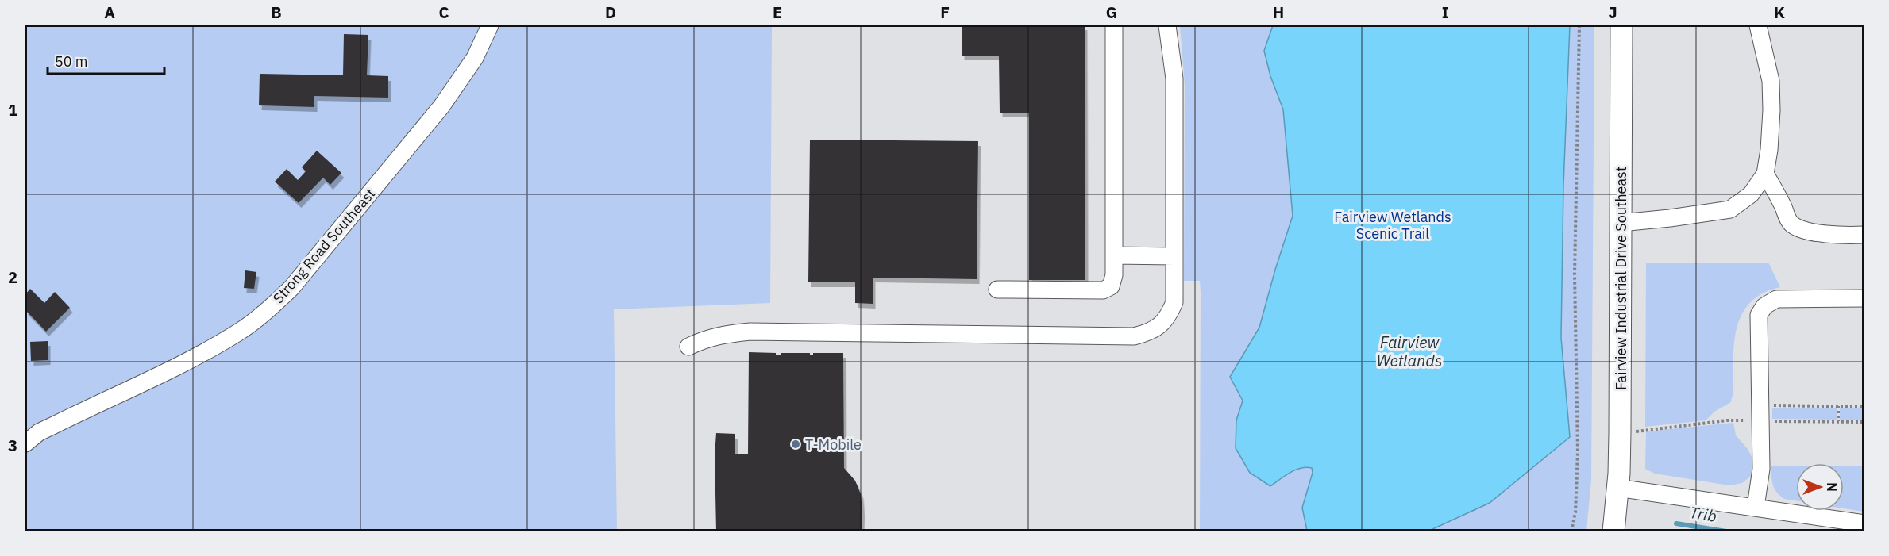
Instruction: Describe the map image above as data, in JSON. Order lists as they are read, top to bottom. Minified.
{"streets":{"main road":["Fairview Industrial Drive Southeast"],"street":["Strong Road Southeast"]},"water":["Fairview Wetlands","Trib"],"parks":["Fairview Wetlands Scenic Trail"],"places":["T-Mobile"],"scale_bar":"50 m","north":"right","grid":{"columns":["A","B","C","D","E","F","G","H","I","J","K"],"rows":["1","2","3"]}}
